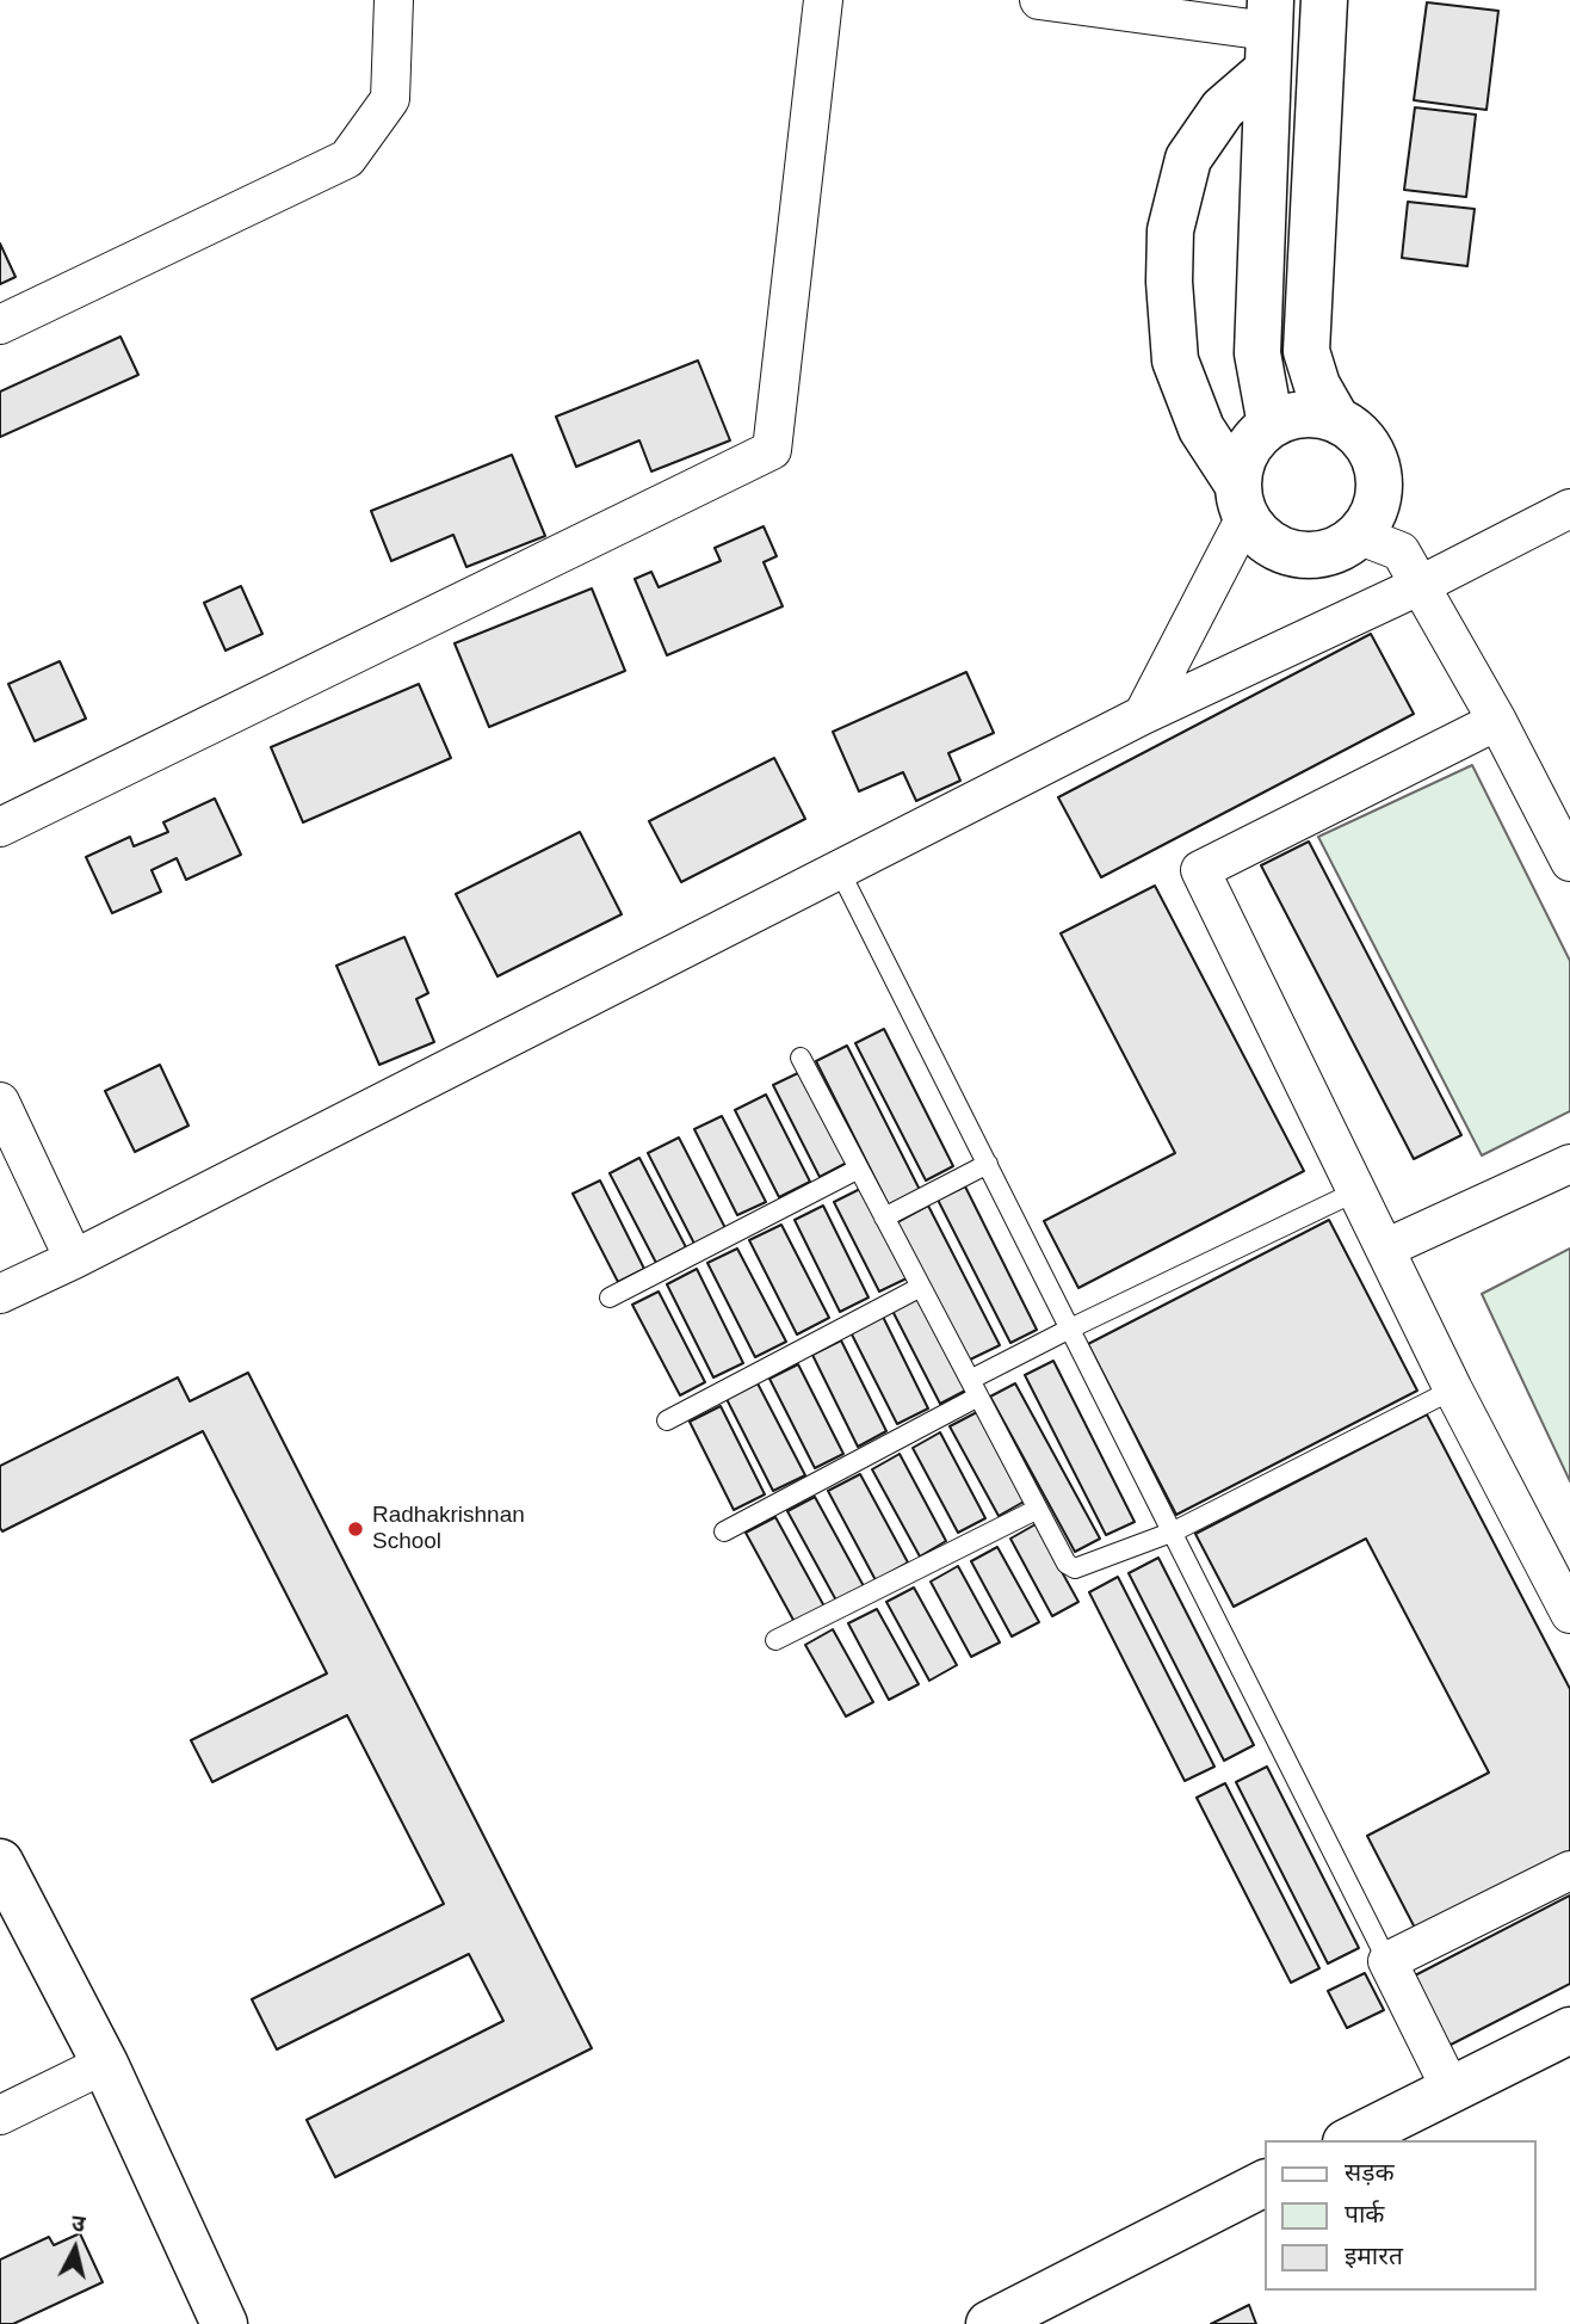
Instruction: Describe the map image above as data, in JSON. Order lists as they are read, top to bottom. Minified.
{"places":["Radhakrishnan School"],"legend":["सड़क","पार्क","इमारत"],"north":"top"}
